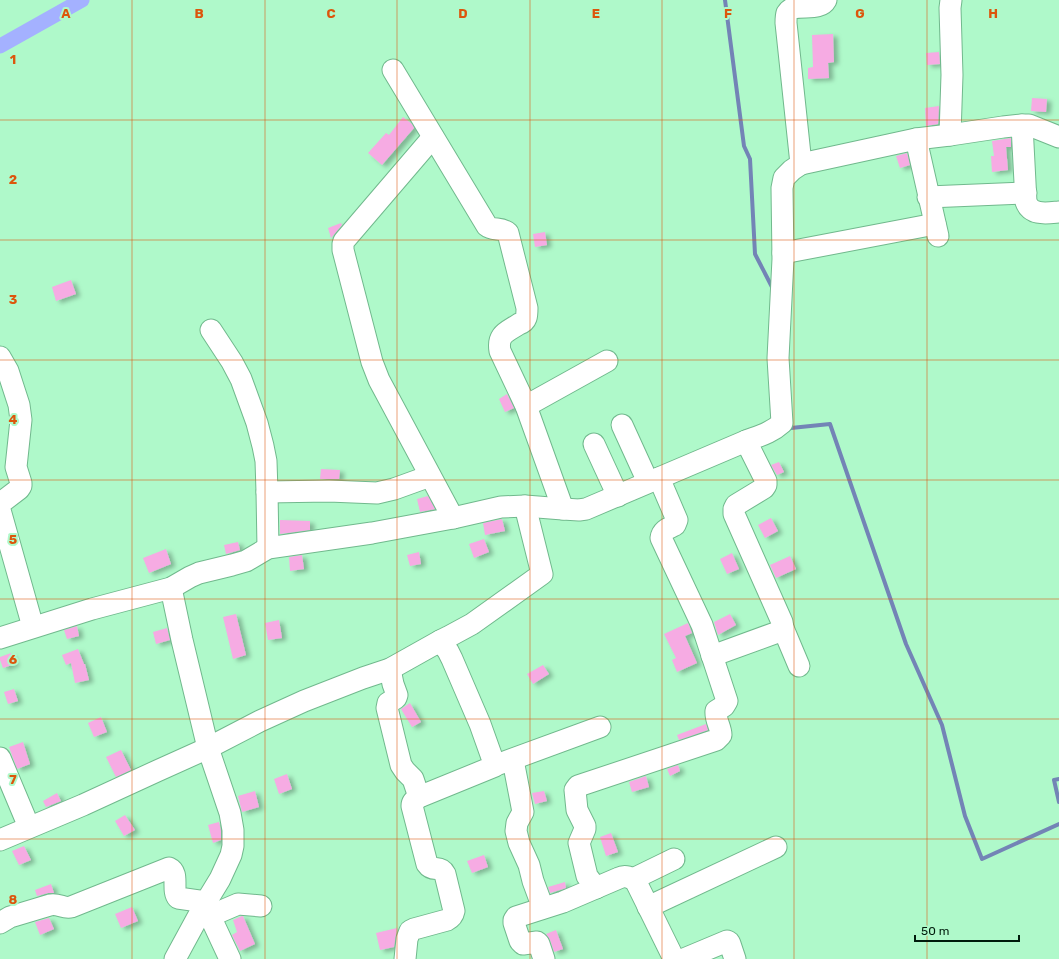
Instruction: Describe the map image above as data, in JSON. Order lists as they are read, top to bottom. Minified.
{"scale_bar":"50 m","grid":{"columns":["A","B","C","D","E","F","G","H"],"rows":["1","2","3","4","5","6","7","8"]}}
